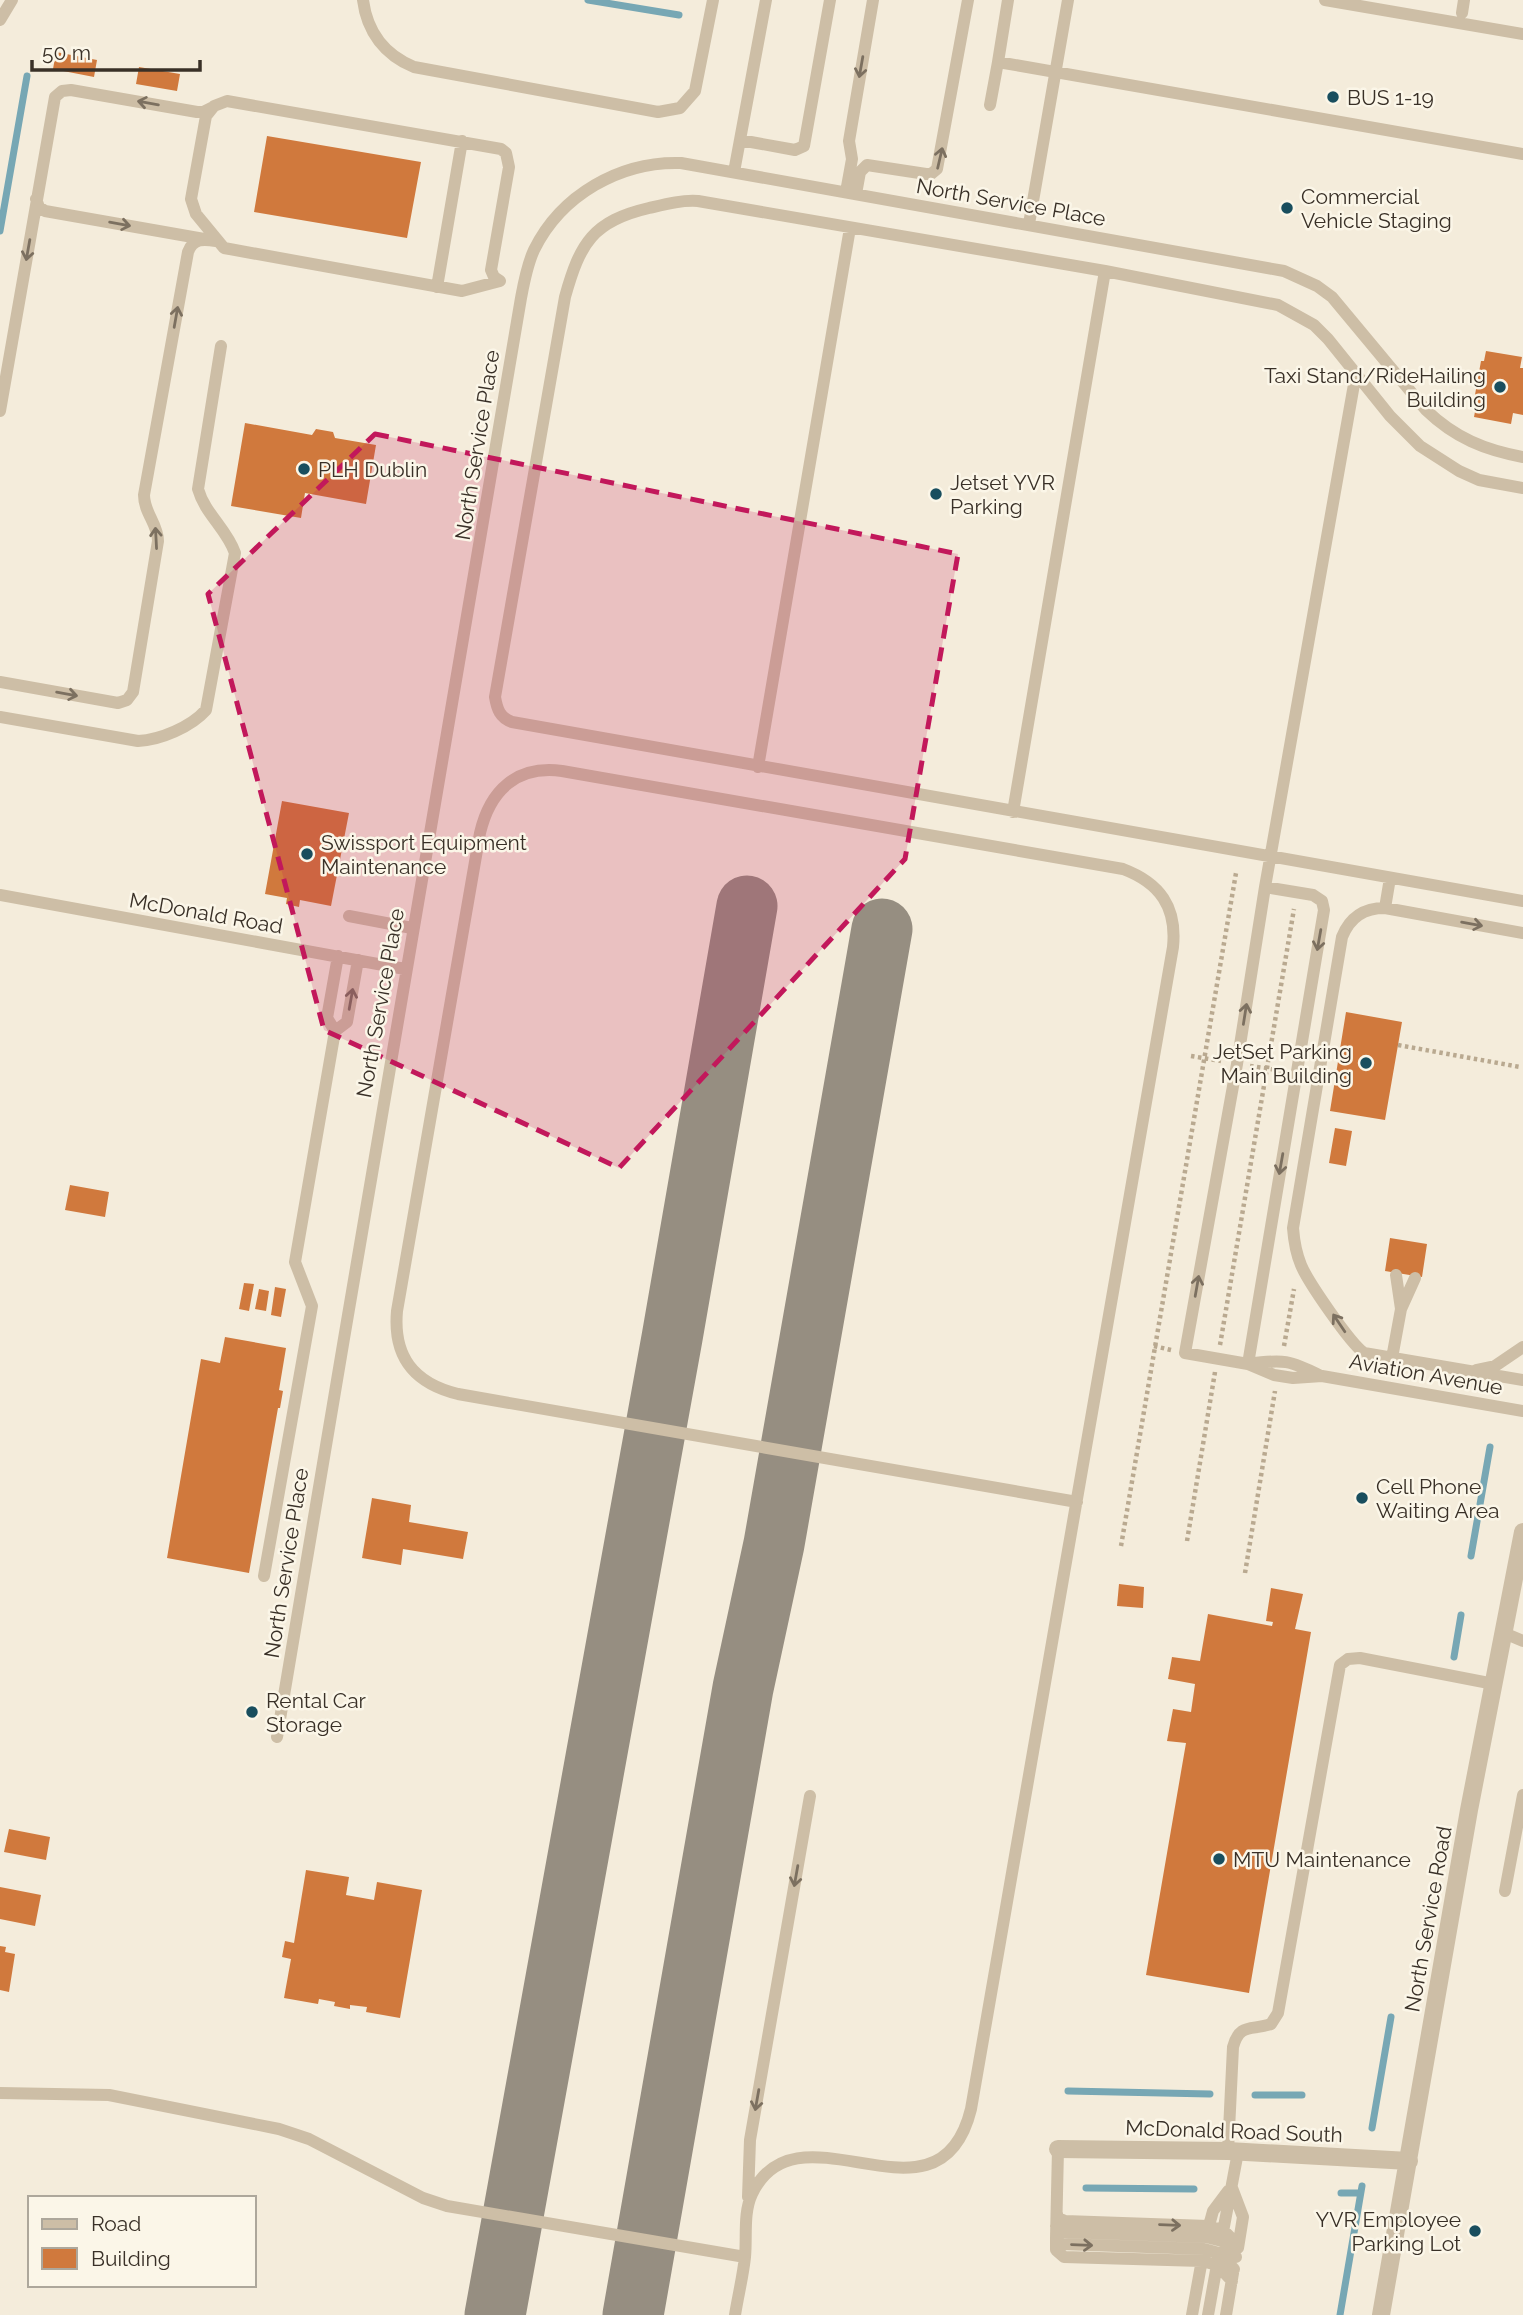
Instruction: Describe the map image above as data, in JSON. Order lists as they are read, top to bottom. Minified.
{"streets":{"street":["North Service Road","McDonald Road South"],"lane":["North Service Place","McDonald Road","Aviation Avenue"]},"crossings":[["North Service Place","McDonald Road"],["North Service Road","McDonald Road South"]],"places":["BUS 1-19","Commercial Vehicle Staging","Taxi Stand/RideHailing Building","PLH Dublin","Jetset YVR Parking","Swissport Equipment Maintenance","JetSet Parking Main Building","Cell Phone Waiting Area","Rental Car Storage","MTU Maintenance","YVR Employee Parking Lot"],"legend":["Road","Building"],"scale_bar":"50 m"}
